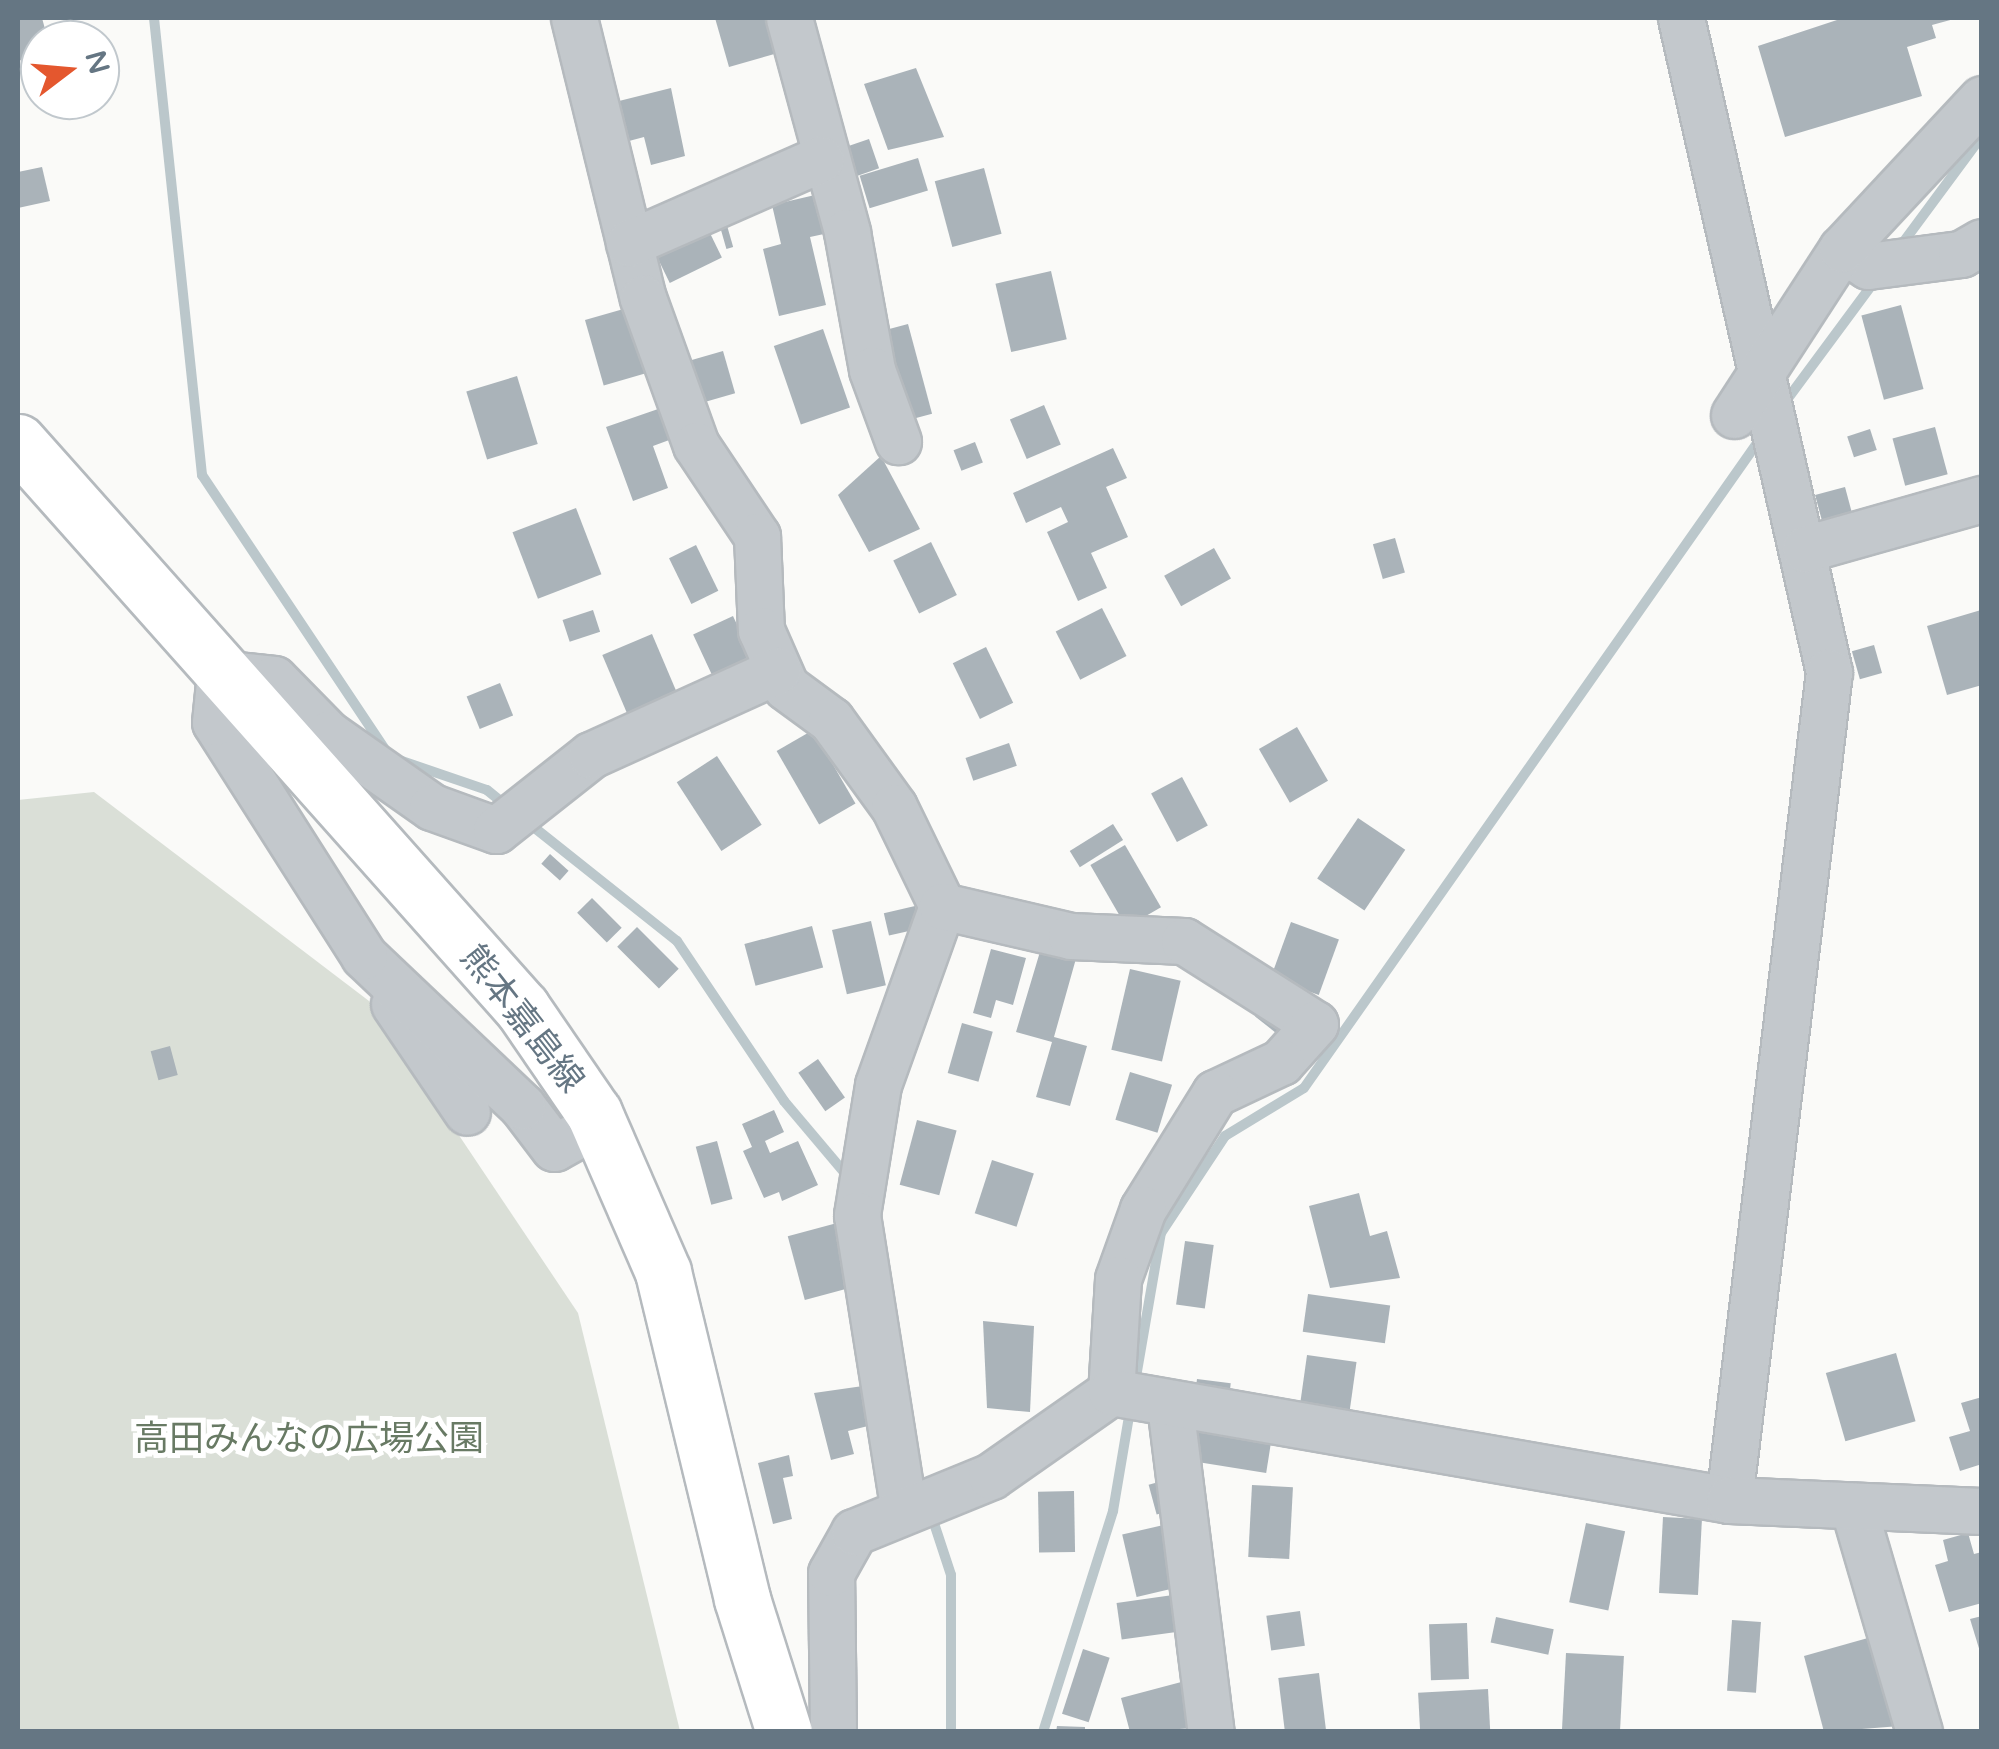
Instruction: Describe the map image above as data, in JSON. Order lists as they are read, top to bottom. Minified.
{"streets":{"main road":["熊本嘉島線"]},"parks":["高田みんなの広場公園"],"north":"right"}
